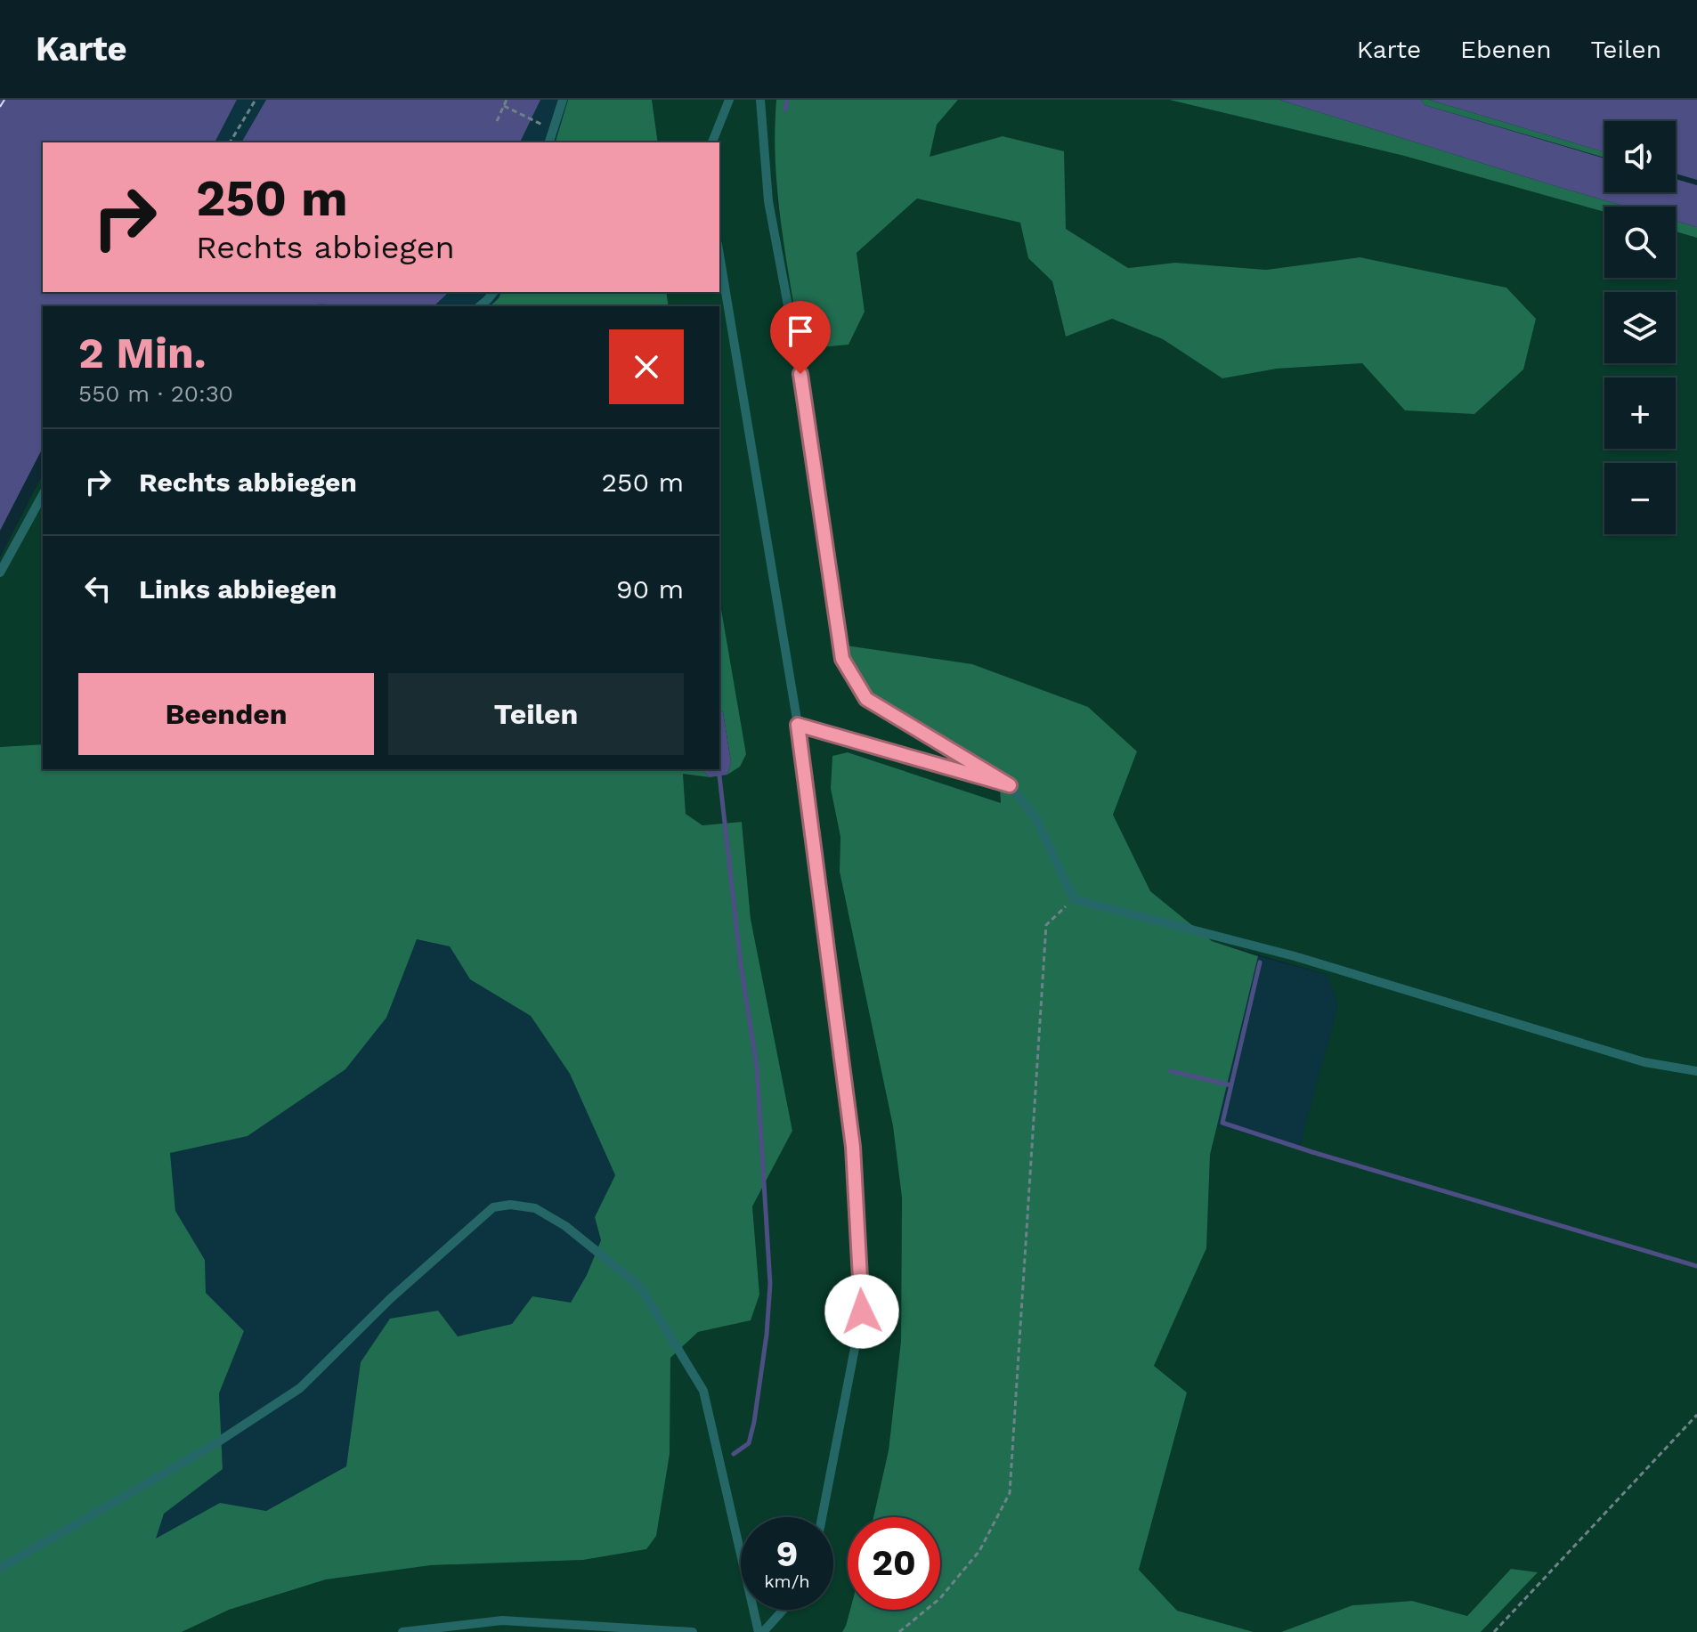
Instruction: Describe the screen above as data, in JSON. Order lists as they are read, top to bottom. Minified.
{"page":{"header":"Karte","nav":["Karte","Ebenen","Teilen"],"map_buttons":["+","−"],"turn":["250 m","Rechts abbiegen"],"heading":["2 Min.","550 m · 20:30"],"list":[{"name":"Rechts abbiegen","value":"250 m"},{"name":"Links abbiegen","value":"90 m"}],"buttons":["Beenden","Teilen"],"speed":"9 km/h","limit":"20"}}
